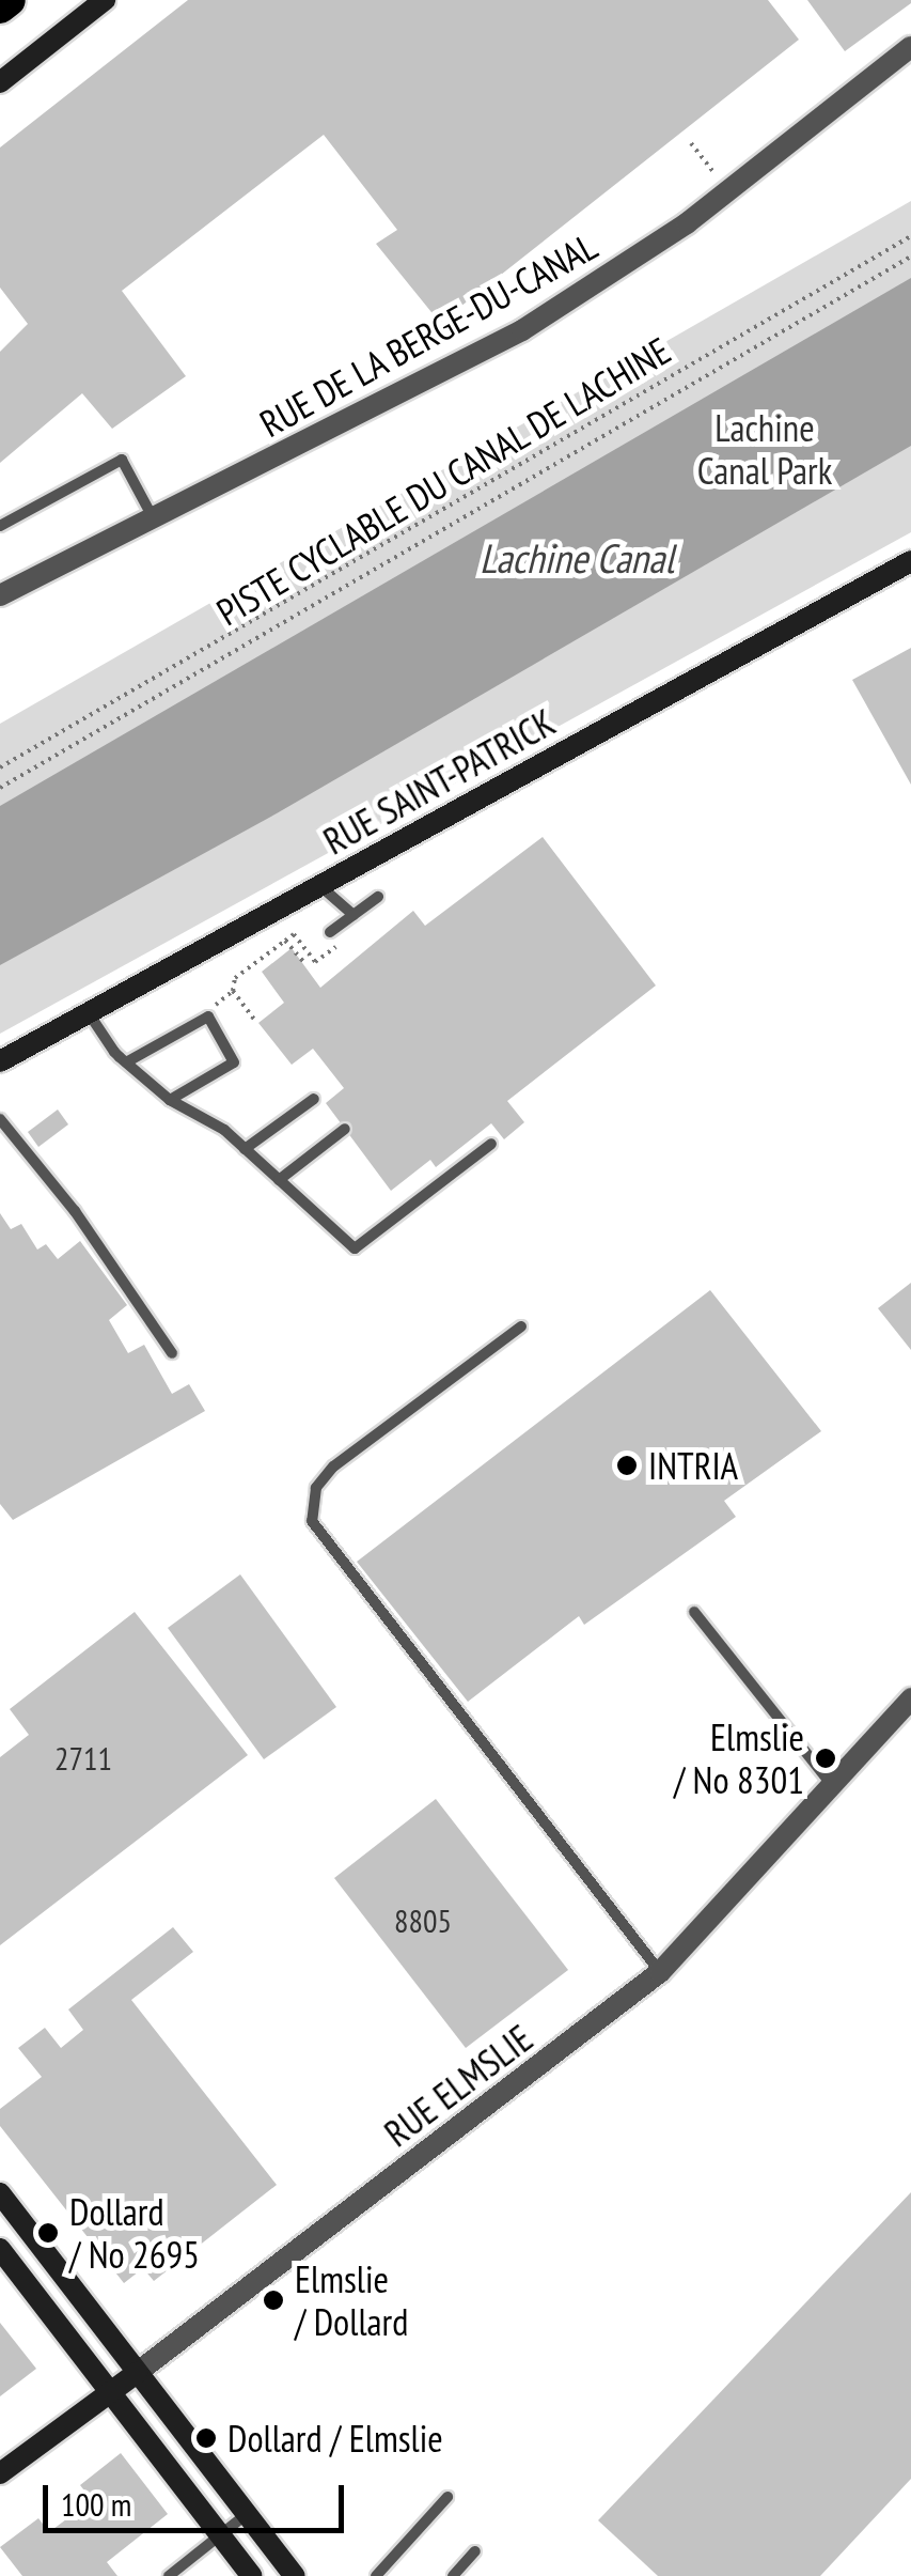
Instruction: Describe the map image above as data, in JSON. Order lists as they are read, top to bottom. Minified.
{"streets":{"main road":["RUE SAINT-PATRICK","RUE ELMSLIE"],"street":["RUE DE LA BERGE-DU-CANAL"],"path":["PISTE CYCLABLE DU CANAL DE LACHINE"]},"water":["Lachine Canal"],"parks":["Lachine Canal Park"],"places":["INTRIA","Elmslie / No 8301","Dollard / No 2695","Elmslie / Dollard","Dollard / Elmslie"],"house_numbers":["2711","8805"],"scale_bar":"100 m"}
